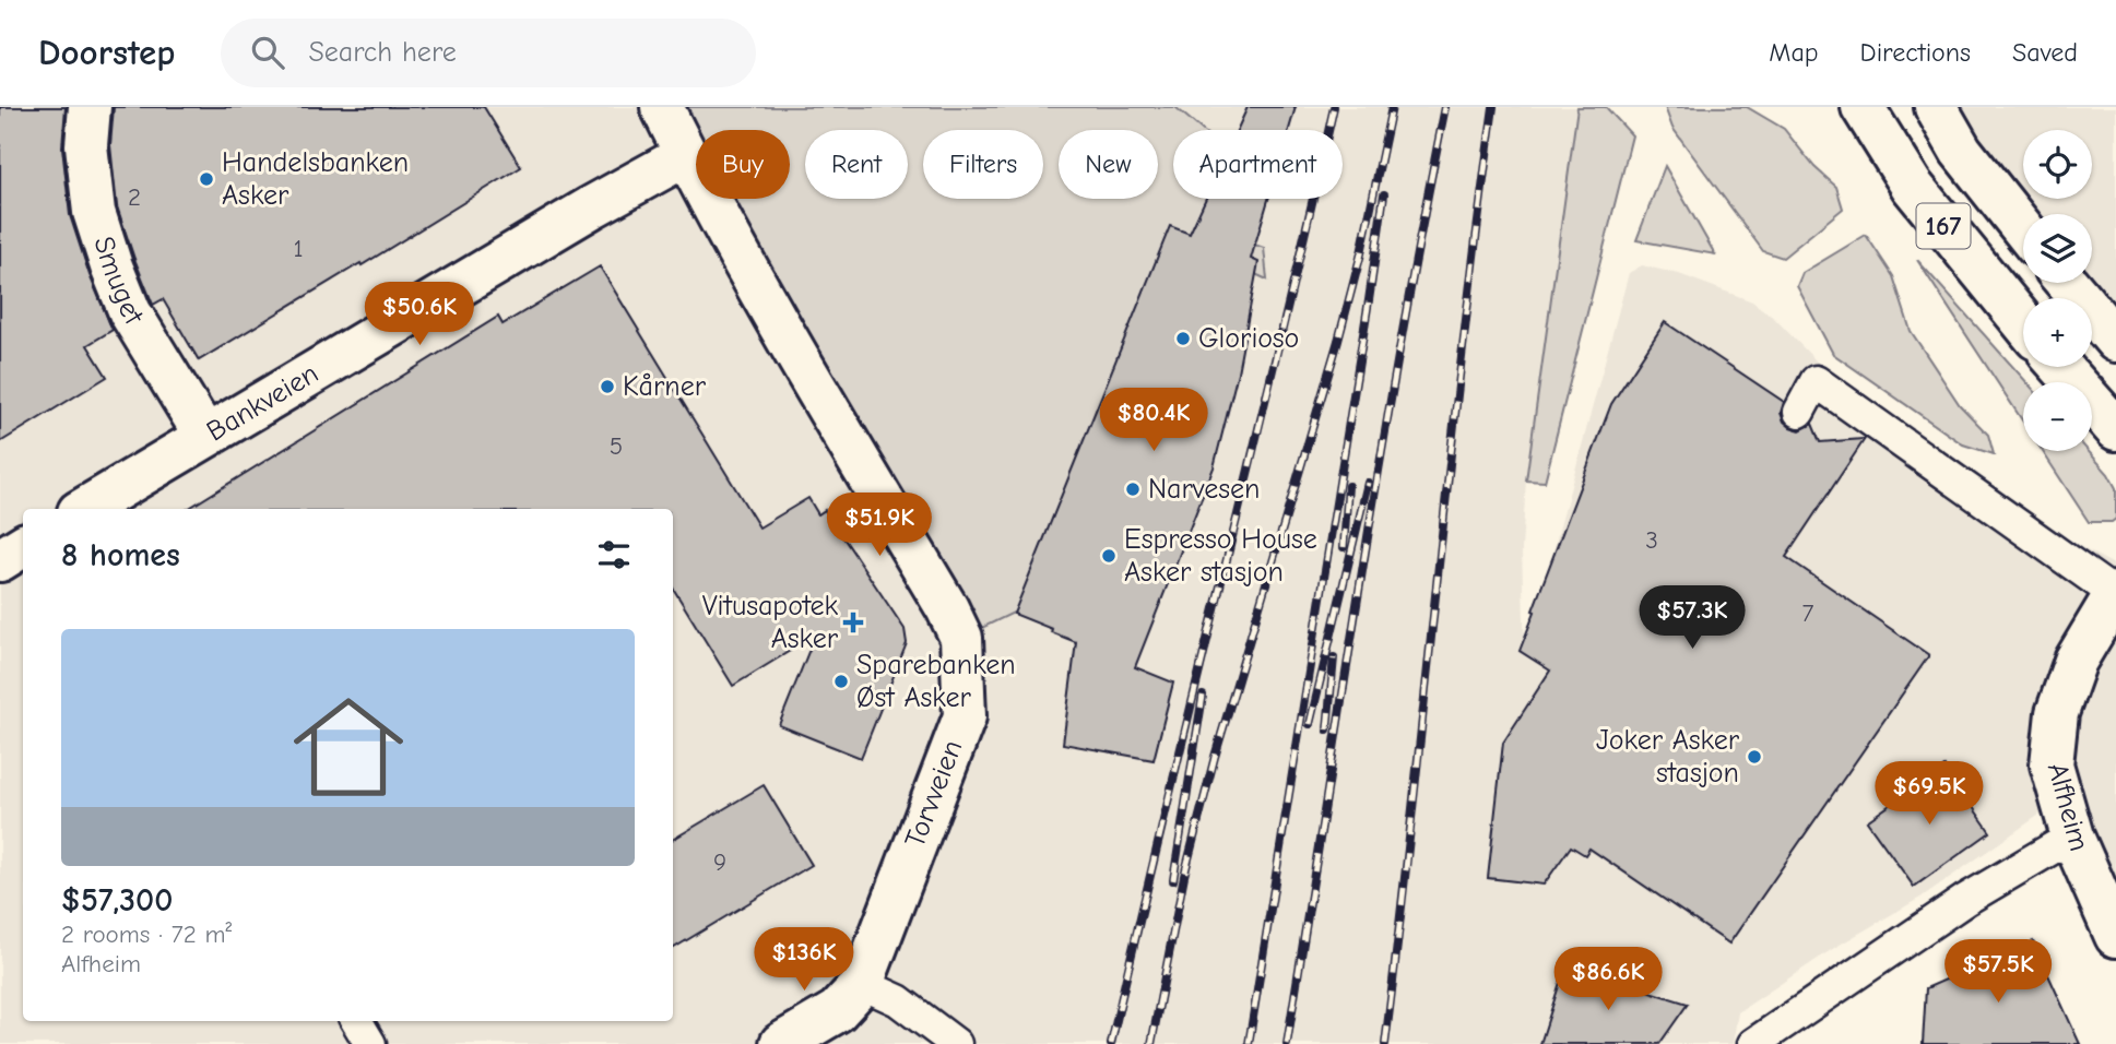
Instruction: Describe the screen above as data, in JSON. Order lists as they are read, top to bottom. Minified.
{"streets":{"street":["167","Smuget","Bankveien","Torvveien","Alfheim"]},"crossings":[["Smuget","Bankveien"],["Bankveien","Torvveien"]],"places":{"other":["Handelsbanken Asker","Glorioso","Kårner","Narvesen","Espresso House Asker stasjon","Sparebanken Øst Asker","Joker Asker stasjon"],"health":["Vitusapotek Asker"]},"house_numbers":["2","1","5","3","7","9"],"page":{"header":"Doorstep","search":"Search here","nav":["Map","Directions","Saved"],"map_buttons":["+","−"],"chip":["Buy","Rent","Filters","New","Apartment"],"price":["$50.6K","$80.4K","$51.9K","$57.3K","$69.5K","$136K","$57.5K","$86.6K"],"heading":"8 homes","list":[{"name":"$57,300","note":"2 rooms · 72 m² · Alfheim"}]}}
